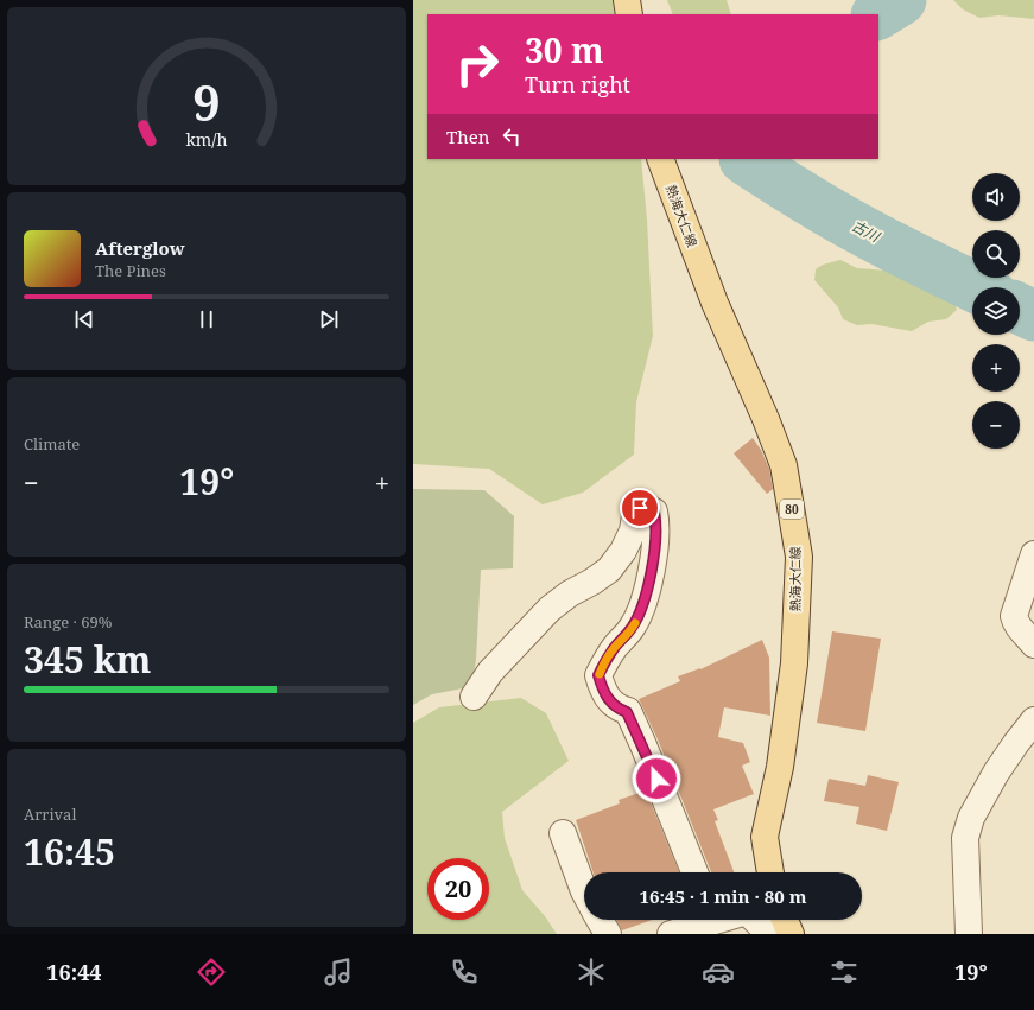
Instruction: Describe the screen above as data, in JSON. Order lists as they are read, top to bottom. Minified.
{"streets":{"main road":["熱海大仁線","80"]},"water":["古川"],"page":{"turn":["30 m","Turn right"],"then":"Then","map_buttons":["+","−"],"song":["Afterglow","The Pines"],"tile":["Climate",["Range · 69%","345 km"],["Arrival","16:45"]],"heat":["−","19°","+"],"limit":"20","trip":"16:45 · 1 min · 80 m","tabs":["16:44","19°"],"gauge":["9","km/h"]}}
